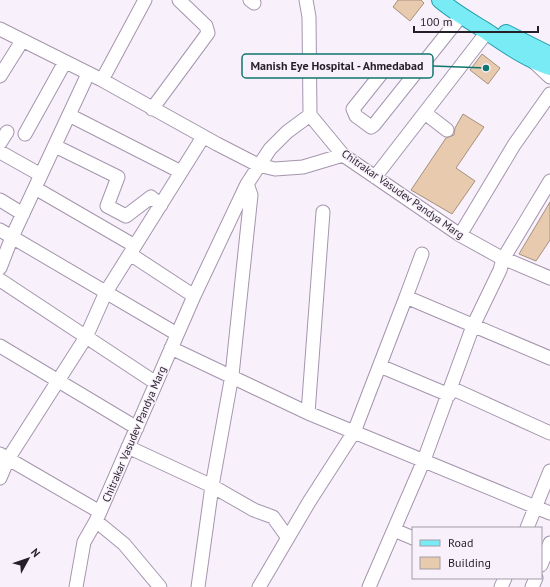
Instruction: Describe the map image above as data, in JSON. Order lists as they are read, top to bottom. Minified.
{"streets":{"street":["Chitrakar Vasudev Pandya Marg"]},"places":["Manish Eye Hospital - Ahmedabad"],"legend":["Road","Building"],"scale_bar":"100 m","north":"top right"}
